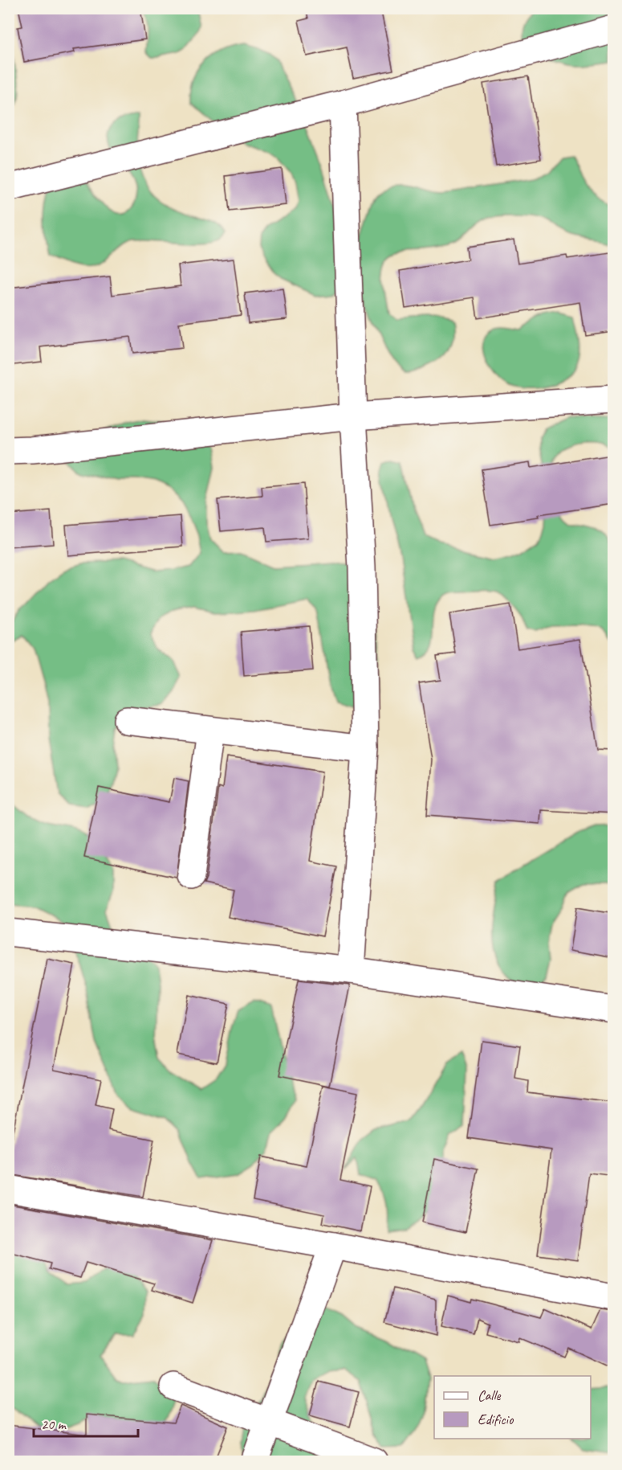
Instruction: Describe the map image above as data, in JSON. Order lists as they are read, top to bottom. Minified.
{"legend":["Calle","Edificio"],"scale_bar":"20 m"}
